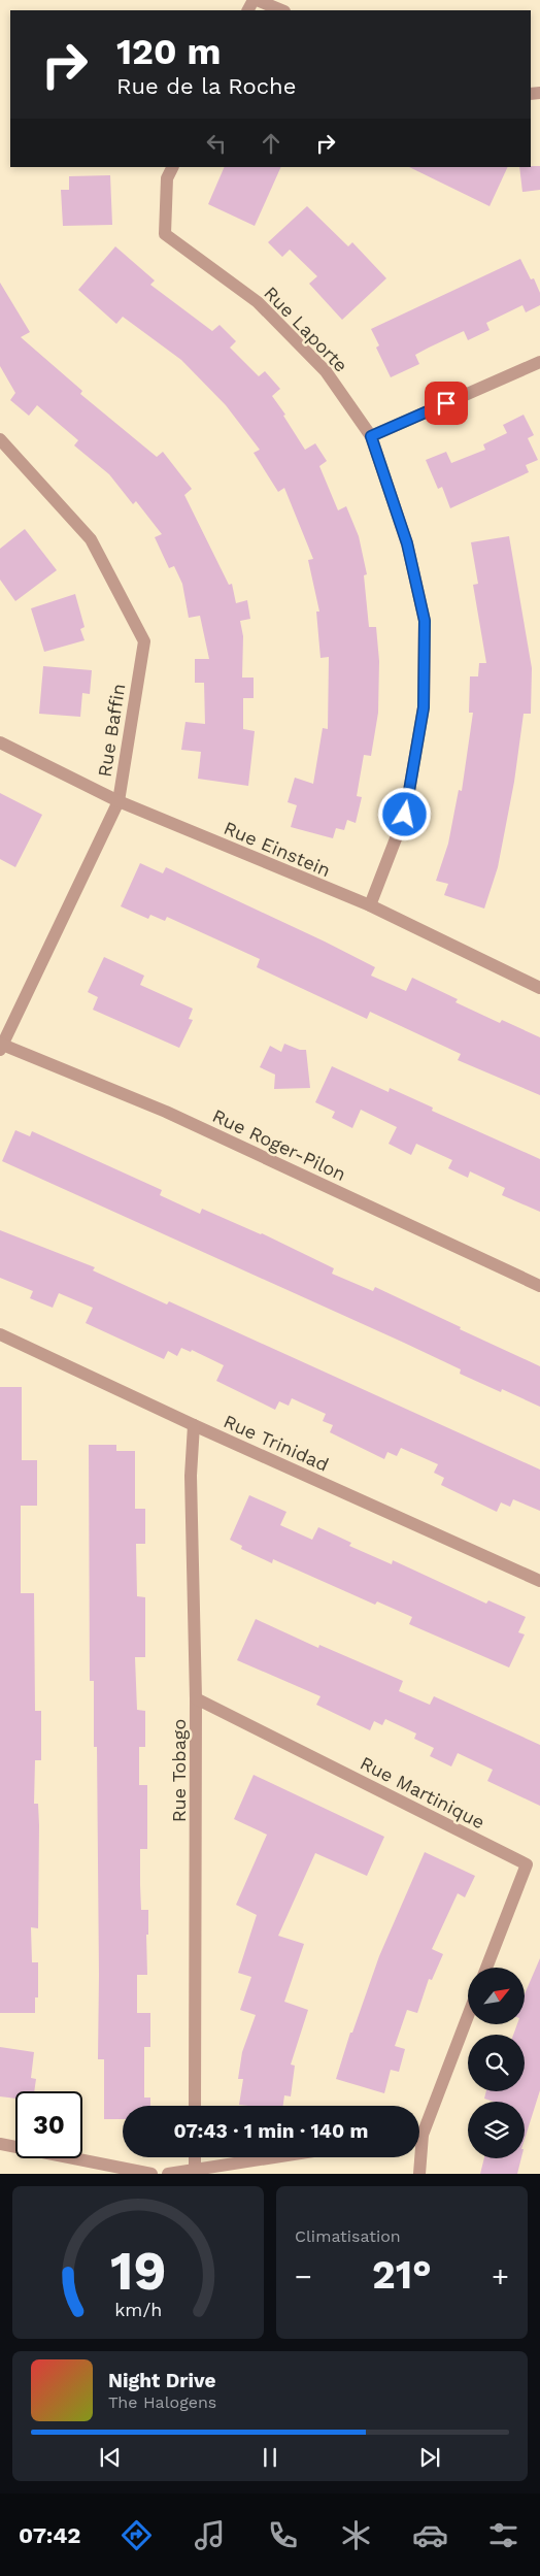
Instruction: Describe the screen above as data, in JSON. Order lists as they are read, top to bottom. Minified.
{"streets":{"street":["Rue Laporte","Rue Baffin","Rue Einstein","Rue Roger-Pilon","Rue Trinidad","Rue Tobago","Rue Martinique"]},"crossings":[["Rue Laporte","Rue Einstein"],["Rue Baffin","Rue Einstein"],["Rue Baffin","Rue Roger-Pilon"],["Rue Trinidad","Rue Tobago"],["Rue Tobago","Rue Martinique"]],"north":"top right","page":{"turn":["120 m","Rue de la Roche"],"limit":"30","trip":"07:43 · 1 min · 140 m","tile":"Climatisation","heat":["−","21°","+"],"song":["Night Drive","The Halogens"],"tabs":"07:42","gauge":["19","km/h"]}}
